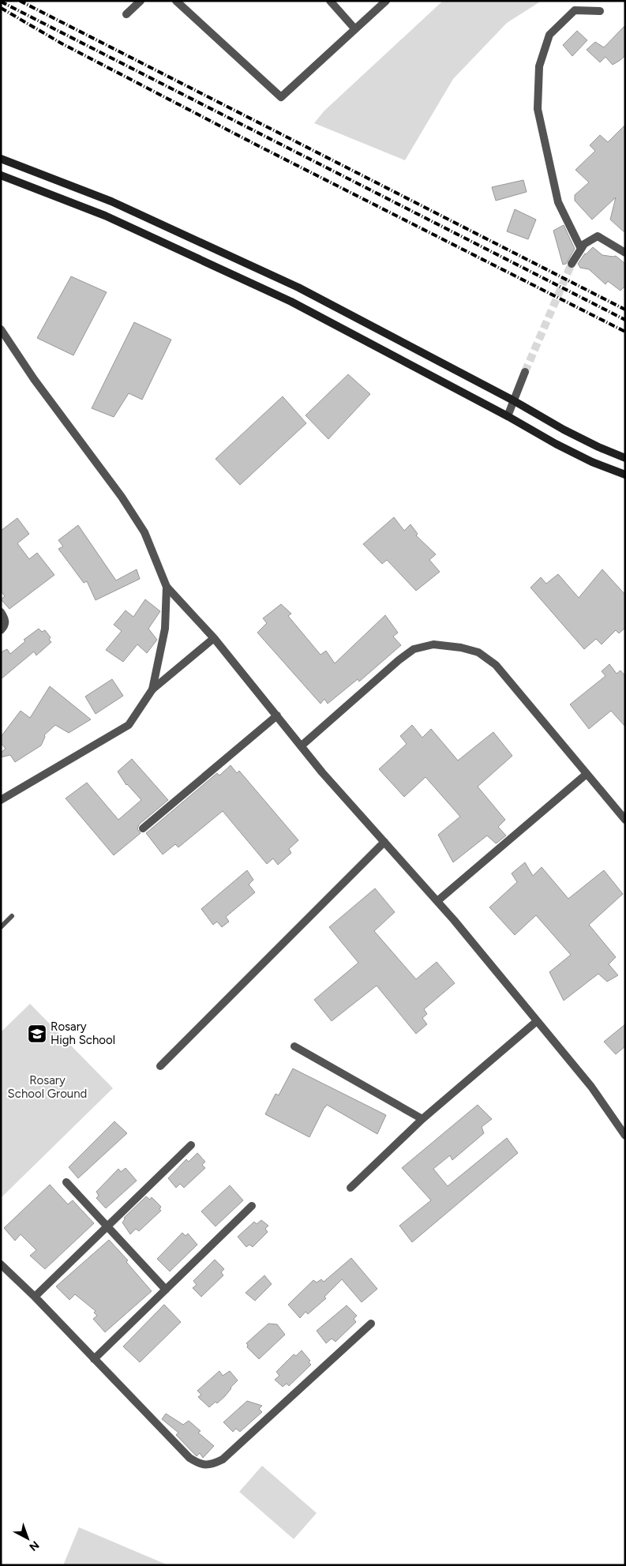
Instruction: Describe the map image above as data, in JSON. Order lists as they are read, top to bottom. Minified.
{"parks":["Rosary School Ground"],"places":{"school or university":["Rosary High School"]},"north":"bottom right"}
